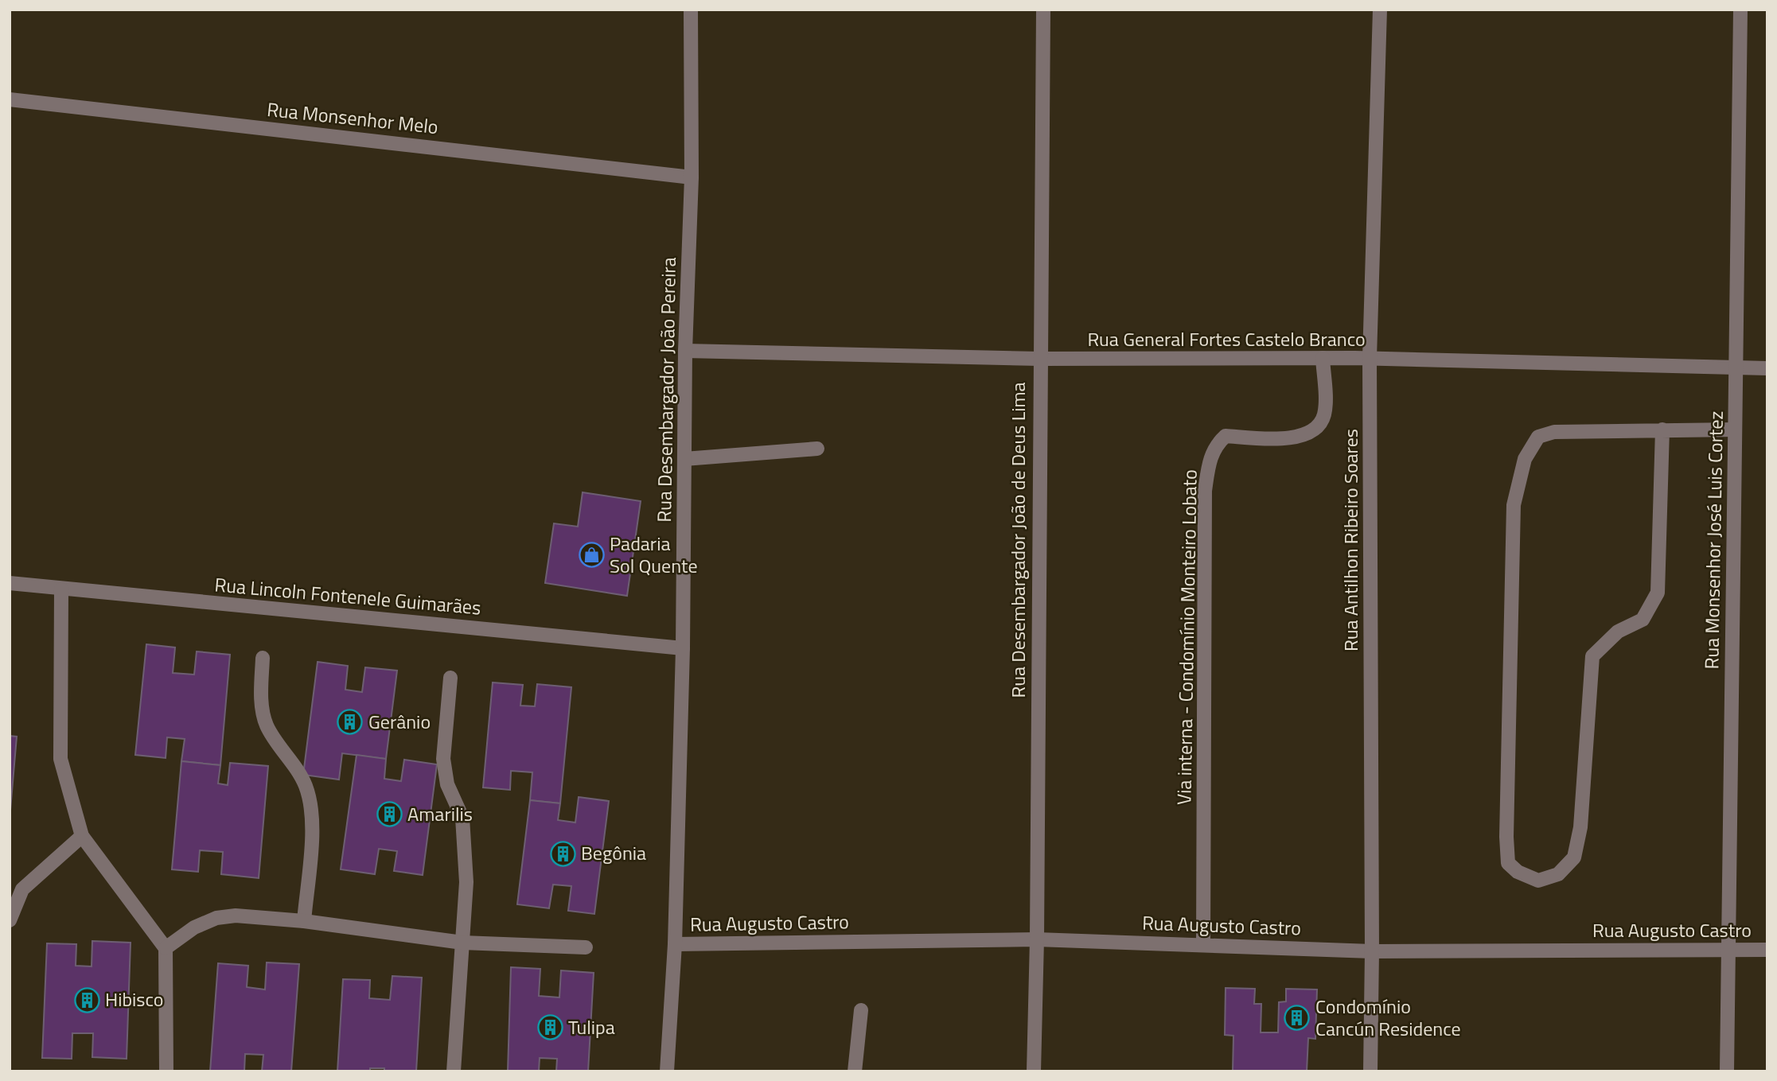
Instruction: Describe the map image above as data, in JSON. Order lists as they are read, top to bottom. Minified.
{"streets":{"street":["Rua Monsenhor Melo","Rua General Fortes Castelo Branco","Rua Desembargador João Pereira","Rua Desembargador João de Deus Lima","Rua Antilhon Ribeiro Soares","Rua Monsenhor José Luis Cortez","Rua Lincoln Fontenele Guimarães","Via interna - Condomínio Monteiro Lobato","Rua Augusto Castro"]},"crossings":[["Rua Monsenhor Melo","Rua Desembargador João Pereira"],["Rua General Fortes Castelo Branco","Rua Desembargador João Pereira"],["Rua General Fortes Castelo Branco","Rua Desembargador João de Deus Lima"],["Rua General Fortes Castelo Branco","Rua Antilhon Ribeiro Soares"],["Rua General Fortes Castelo Branco","Rua Monsenhor José Luis Cortez"],["Rua General Fortes Castelo Branco","Via interna - Condomínio Monteiro Lobato"],["Rua Desembargador João Pereira","Rua Lincoln Fontenele Guimarães"],["Rua Desembargador João Pereira","Rua Augusto Castro"],["Rua Desembargador João de Deus Lima","Rua Augusto Castro"],["Rua Antilhon Ribeiro Soares","Rua Augusto Castro"],["Rua Monsenhor José Luis Cortez","Rua Augusto Castro"],["Via interna - Condomínio Monteiro Lobato","Rua Augusto Castro"]],"places":{"shop":["Padaria Sol Quente"],"building":["Gerânio","Amarilis","Begônia","Hibisco","Condomínio Cancún Residence","Tulipa"]}}
